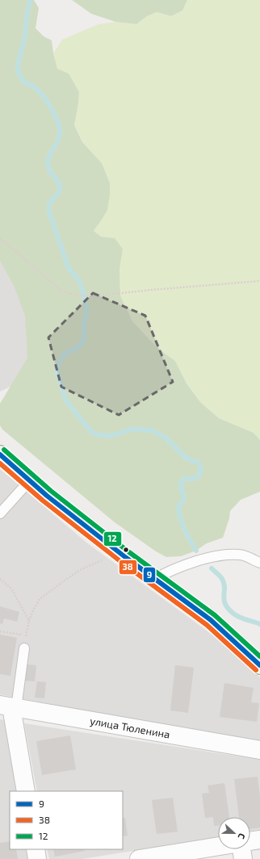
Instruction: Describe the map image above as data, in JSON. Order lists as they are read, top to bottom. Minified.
{"streets":{"street":["улица Тюленина"]},"lines":["transit line 12","transit line 9","transit line 38"],"legend":["9","38","12"],"north":"right"}
